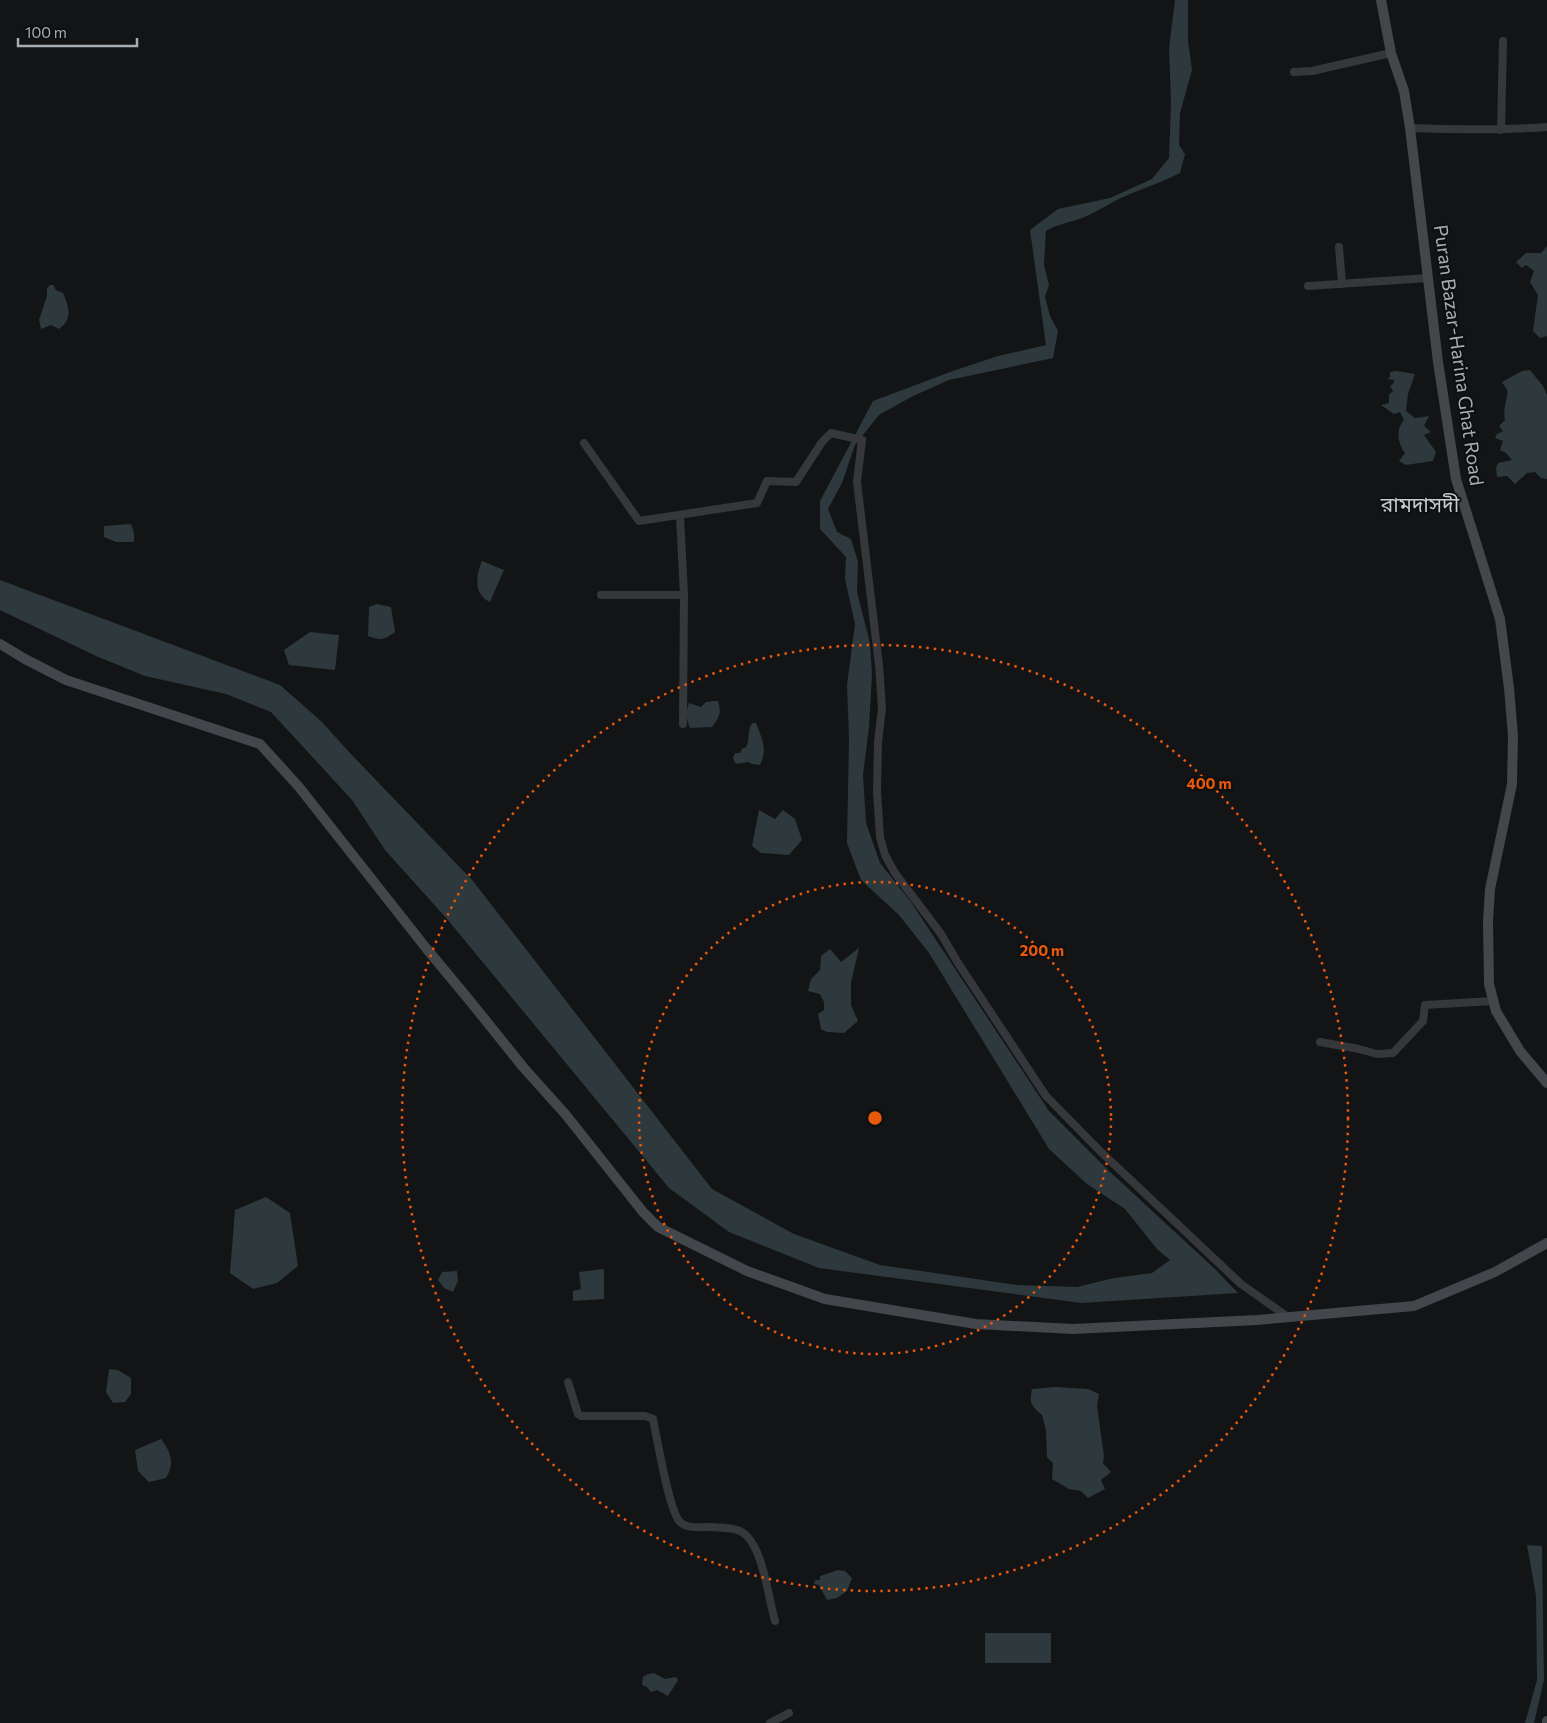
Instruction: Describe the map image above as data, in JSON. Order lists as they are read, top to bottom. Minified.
{"streets":{"main road":["Puran Bazar-Harina Ghat Road"]},"districts":["রামদাসদী"],"scale_bar":"100 m","rings":["400 m","200 m"]}
